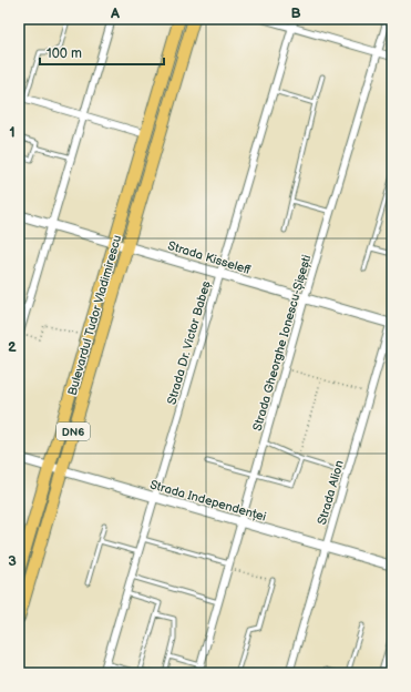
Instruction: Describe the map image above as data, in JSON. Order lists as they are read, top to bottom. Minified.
{"streets":{"main road":["Bulevardul Tudor Vladimirescu","DN6"],"street":["Strada Kisseleff","Strada Dr. Victor Babeș","Strada Gheorghe Ionescu-Șișești","Strada Alion","Strada Independenței"]},"crossings":[["Strada Kisseleff","Bulevardul Tudor Vladimirescu"],["Strada Kisseleff","Strada Dr. Victor Babeș"],["Strada Kisseleff","Strada Gheorghe Ionescu-Șișești"],["Strada Kisseleff","Strada Alion"],["Bulevardul Tudor Vladimirescu","Strada Independenței"],["Strada Dr. Victor Babeș","Strada Independenței"],["Strada Gheorghe Ionescu-Șișești","Strada Independenței"],["Strada Alion","Strada Independenței"]],"scale_bar":"100 m","grid":{"columns":["A","B"],"rows":["1","2","3"]}}
